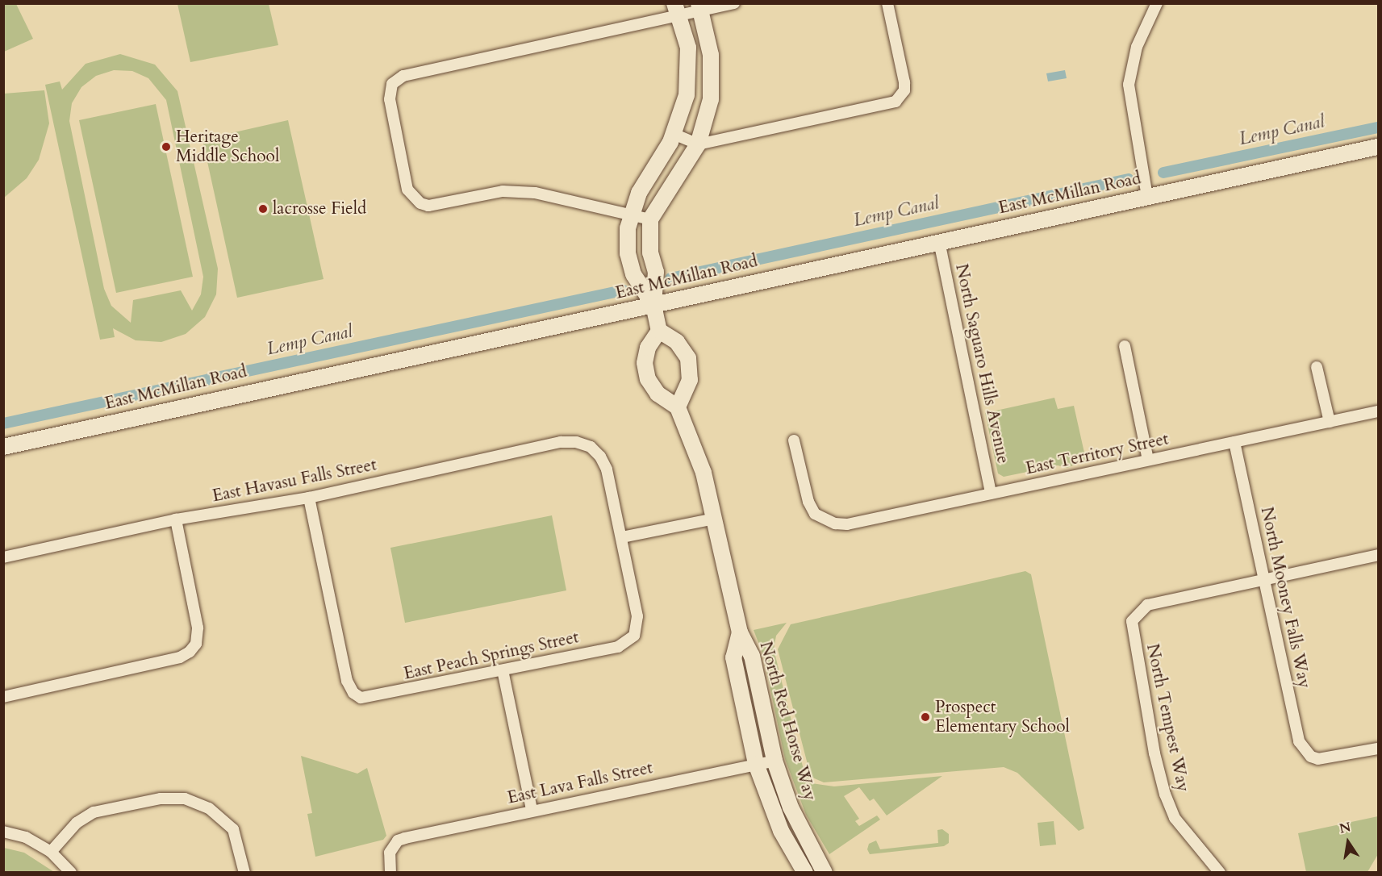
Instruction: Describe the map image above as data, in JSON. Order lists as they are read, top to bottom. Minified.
{"streets":{"street":["East McMillan Road","North Saguaro Hills Avenue","East Territory Street","East Havasu Falls Street","North Mooney Falls Way","East Peach Springs Street","North Tempest Way","North Red Horse Way","East Lava Falls Street"]},"crossings":[["East McMillan Road","North Saguaro Hills Avenue"],["North Saguaro Hills Avenue","East Territory Street"],["East Territory Street","North Mooney Falls Way"],["East Havasu Falls Street","East Peach Springs Street"],["North Mooney Falls Way","North Tempest Way"],["North Red Horse Way","East Lava Falls Street"]],"water":["Lemp Canal"],"places":["Heritage Middle School","lacrosse Field","Prospect Elementary School"],"north":"top"}
